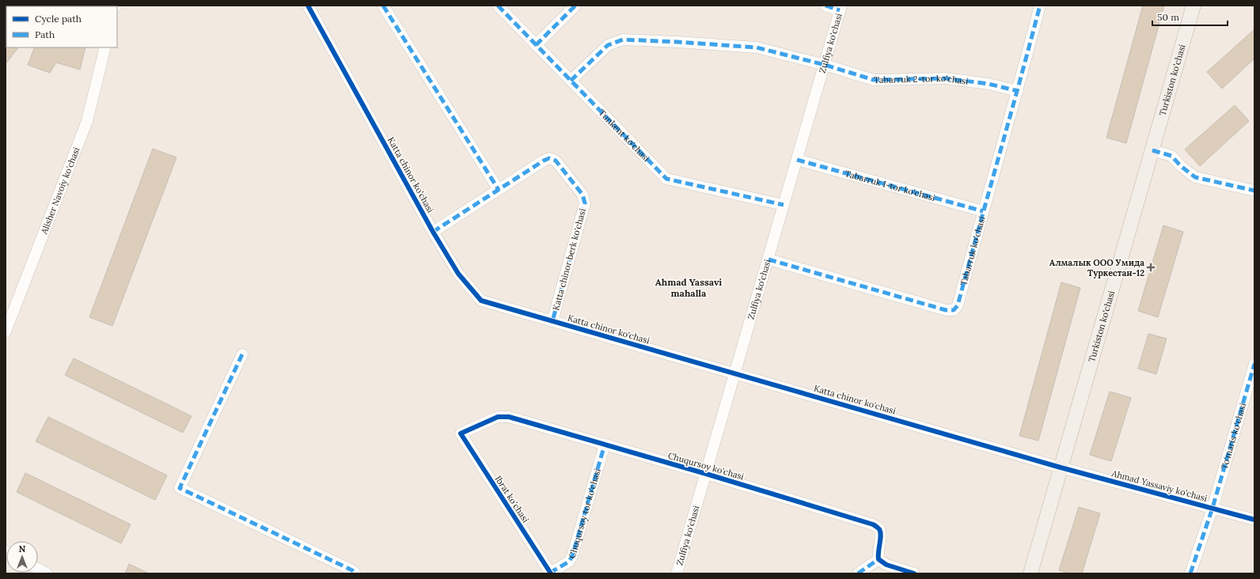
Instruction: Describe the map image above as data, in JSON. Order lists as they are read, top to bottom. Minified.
{"streets":{"main road":["Turkiston ko'chasi"],"street":["Zulfiya ko'chasi","Tabarruk 2-tor ko'chasi","Tunkent ko'chasi","Katta chinor ko'chasi","Tabarruk 1-tor ko'chasi","Alisher Navoiy ko'chasi","Tabarruk ko'chasi","Katta chinor berk ko'chasi","To‘maris ko'chasi","Chuqursoy ko'chasi","Ahmad Yassaviy ko'chasi","Ibrat ko'chasi","Chuqursoy tor ko'chasi"]},"crossings":[["Zulfiya ko'chasi","Tabarruk 2-tor ko'chasi"],["Zulfiya ko'chasi","Tunkent ko'chasi"],["Zulfiya ko'chasi","Katta chinor ko'chasi"],["Zulfiya ko'chasi","Tabarruk 1-tor ko'chasi"],["Zulfiya ko'chasi","Tabarruk ko'chasi"],["Zulfiya ko'chasi","Chuqursoy ko'chasi"],["Tabarruk 2-tor ko'chasi","Tunkent ko'chasi"],["Tabarruk 2-tor ko'chasi","Tabarruk ko'chasi"],["Turkiston ko'chasi","Katta chinor ko'chasi"],["Turkiston ko'chasi","Ahmad Yassaviy ko'chasi"],["Katta chinor ko'chasi","Katta chinor berk ko'chasi"],["Katta chinor ko'chasi","Ahmad Yassaviy ko'chasi"],["Tabarruk 1-tor ko'chasi","Tabarruk ko'chasi"],["To‘maris ko'chasi","Ahmad Yassaviy ko'chasi"],["Chuqursoy ko'chasi","Ibrat ko'chasi"],["Chuqursoy ko'chasi","Chuqursoy tor ko'chasi"],["Ibrat ko'chasi","Chuqursoy tor ko'chasi"]],"districts":["Ahmad Yassavi mahalla"],"places":{"health":["Алмалык ООО Умида Туркестан-12"]},"legend":["Cycle path","Path"],"scale_bar":"50 m","north":"top"}
